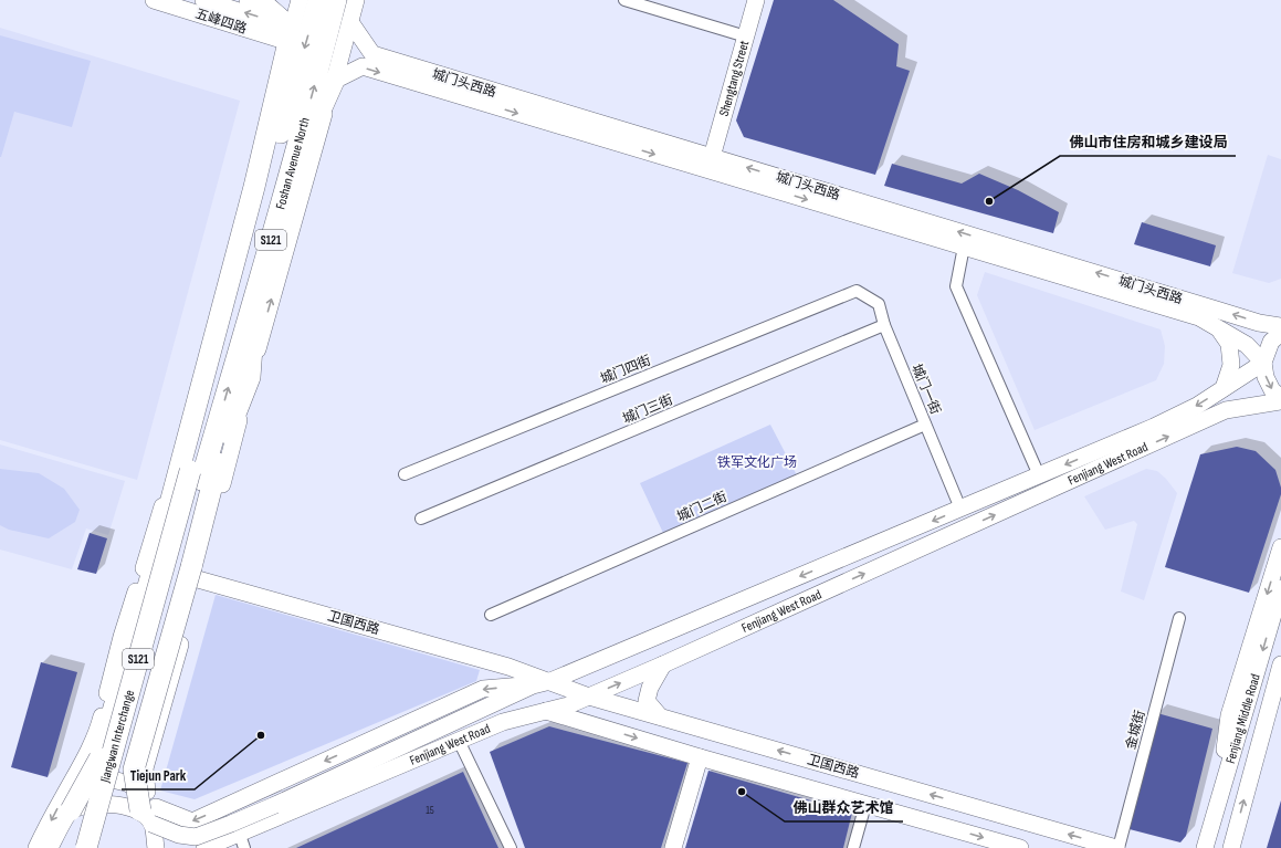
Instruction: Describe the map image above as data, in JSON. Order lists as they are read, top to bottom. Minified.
{"streets":{"highway":["Foshan Avenue North","S121","Jiangwan Interchange"],"main road":["五峰四路","Shengtang Street","城门头西路","Fenjiang West Road","卫国西路","Fenjiang Middle Road"],"street":["城门四街","城门一街","城门三街","城门二街","金城街"]},"crossings":[["Shengtang Street","城门头西路"],["城门头西路","Fenjiang West Road"],["Foshan Avenue North","S121"],["Foshan Avenue North","Jiangwan Interchange"],["S121","Jiangwan Interchange"],["城门四街","城门一街"],["城门一街","城门三街"],["城门一街","Fenjiang West Road"],["城门一街","城门二街"],["Fenjiang West Road","卫国西路"],["卫国西路","金城街"]],"parks":["铁军文化广场"],"places":["佛山市住房和城乡建设局","Tiejun Park","佛山群众艺术馆"],"house_numbers":["15"]}
